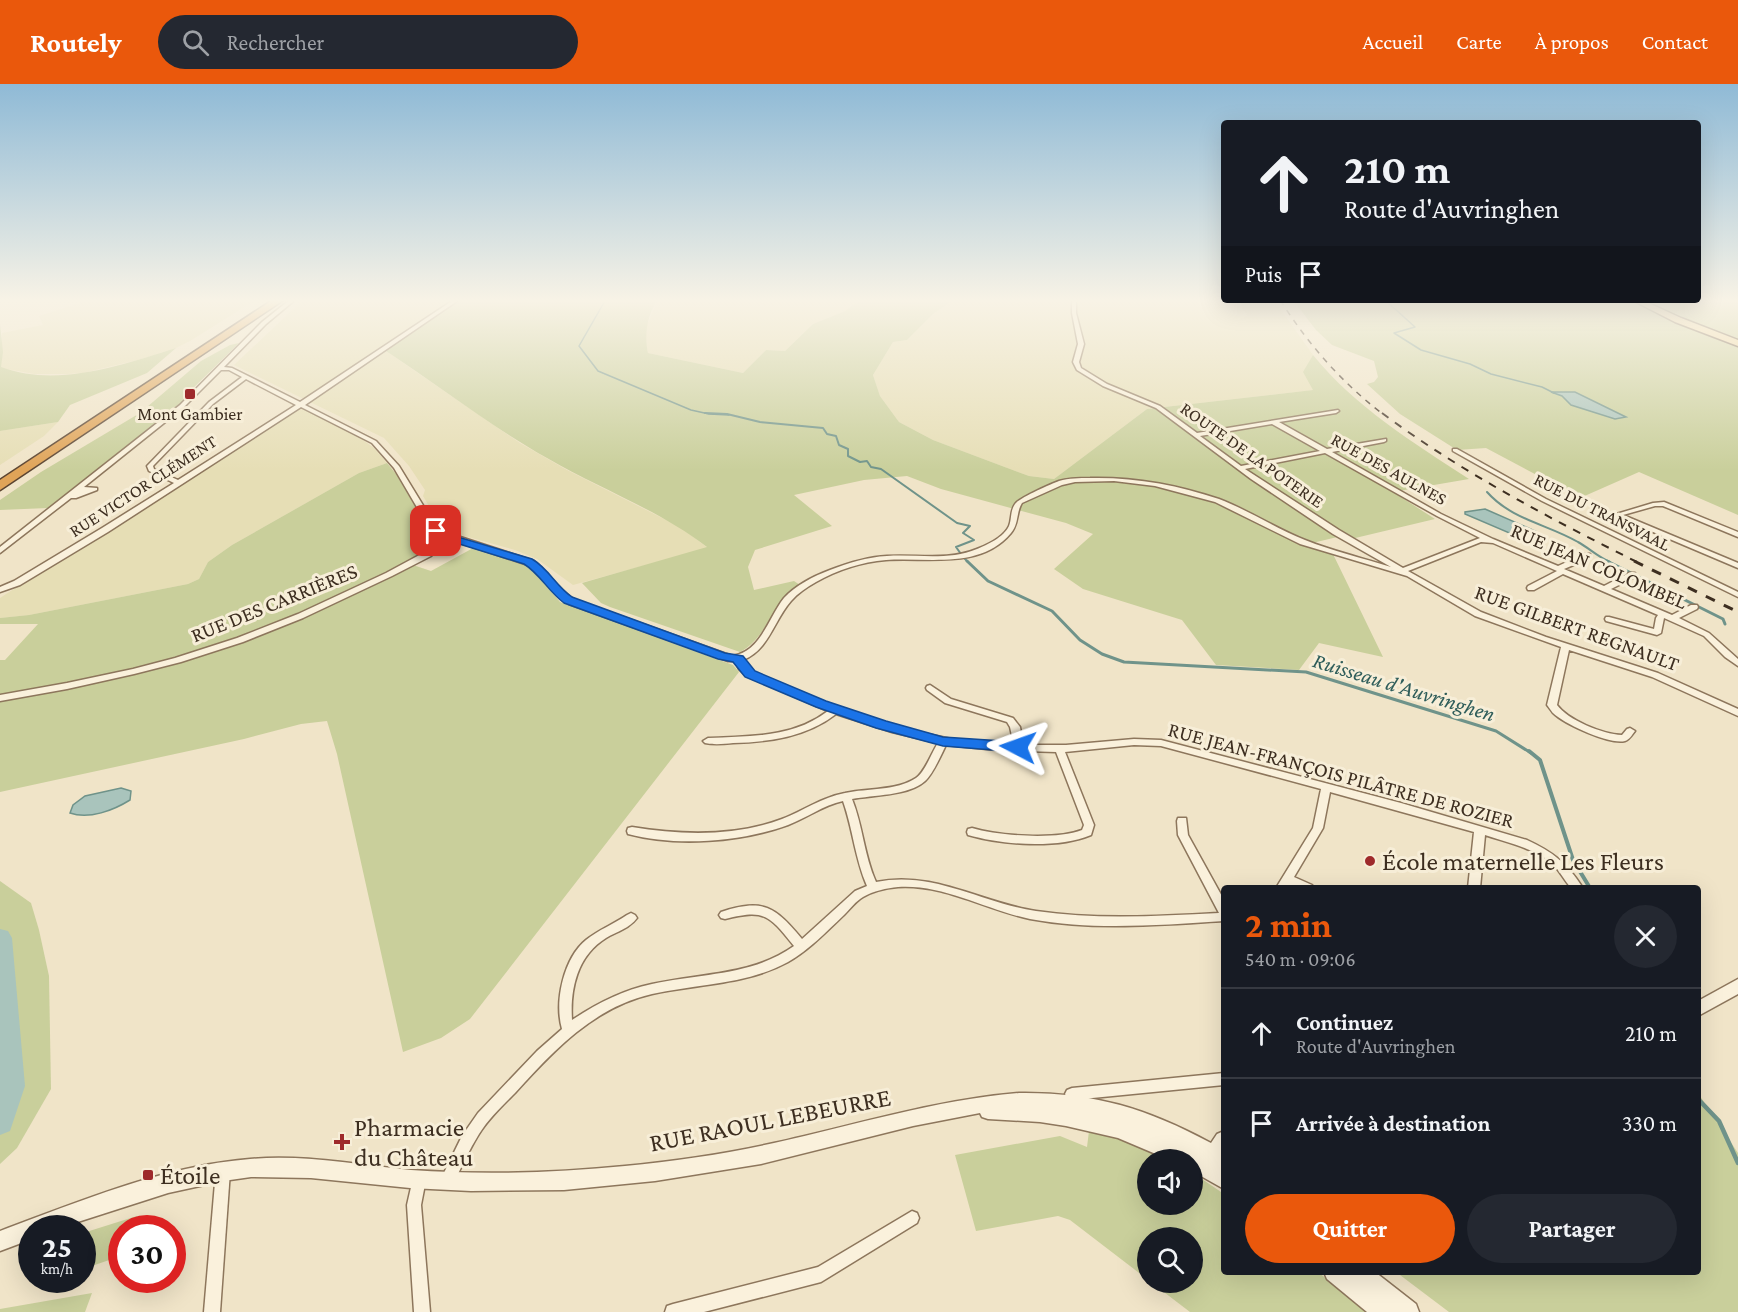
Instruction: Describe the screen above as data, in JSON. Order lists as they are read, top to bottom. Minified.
{"streets":{"street":["ROUTE DE LA POTERIE","RUE DES AULNES","RUE VICTOR CLÉMENT","RUE DU TRANSVAAL","RUE JEAN COLOMBEL","RUE DES CARRIÈRES","RUE GILBERT REGNAULT","RUE JEAN-FRANÇOIS PILÂTRE DE ROZIER","RUE RAOUL LEBEURRE"]},"crossings":[["ROUTE DE LA POTERIE","RUE JEAN COLOMBEL"],["ROUTE DE LA POTERIE","RUE GILBERT REGNAULT"],["RUE DES AULNES","RUE JEAN COLOMBEL"],["RUE JEAN COLOMBEL","RUE GILBERT REGNAULT"]],"water":["Ruisseau d'Auvringhen"],"places":{"transit":["Mont Gambier","Étoile"],"other":["École maternelle Les Fleurs"],"health":["Pharmacie du Château"]},"page":{"header":"Routely","search":"Rechercher","nav":["Accueil","Carte","À propos","Contact"],"turn":["210 m","Route d'Auvringhen"],"then":"Puis","heading":["2 min","540 m · 09:06"],"list":[{"name":"Continuez","note":"Route d'Auvringhen","value":"210 m"},{"name":"Arrivée à destination","value":"330 m"}],"buttons":["Quitter","Partager"],"speed":"25 km/h","limit":"30"}}
